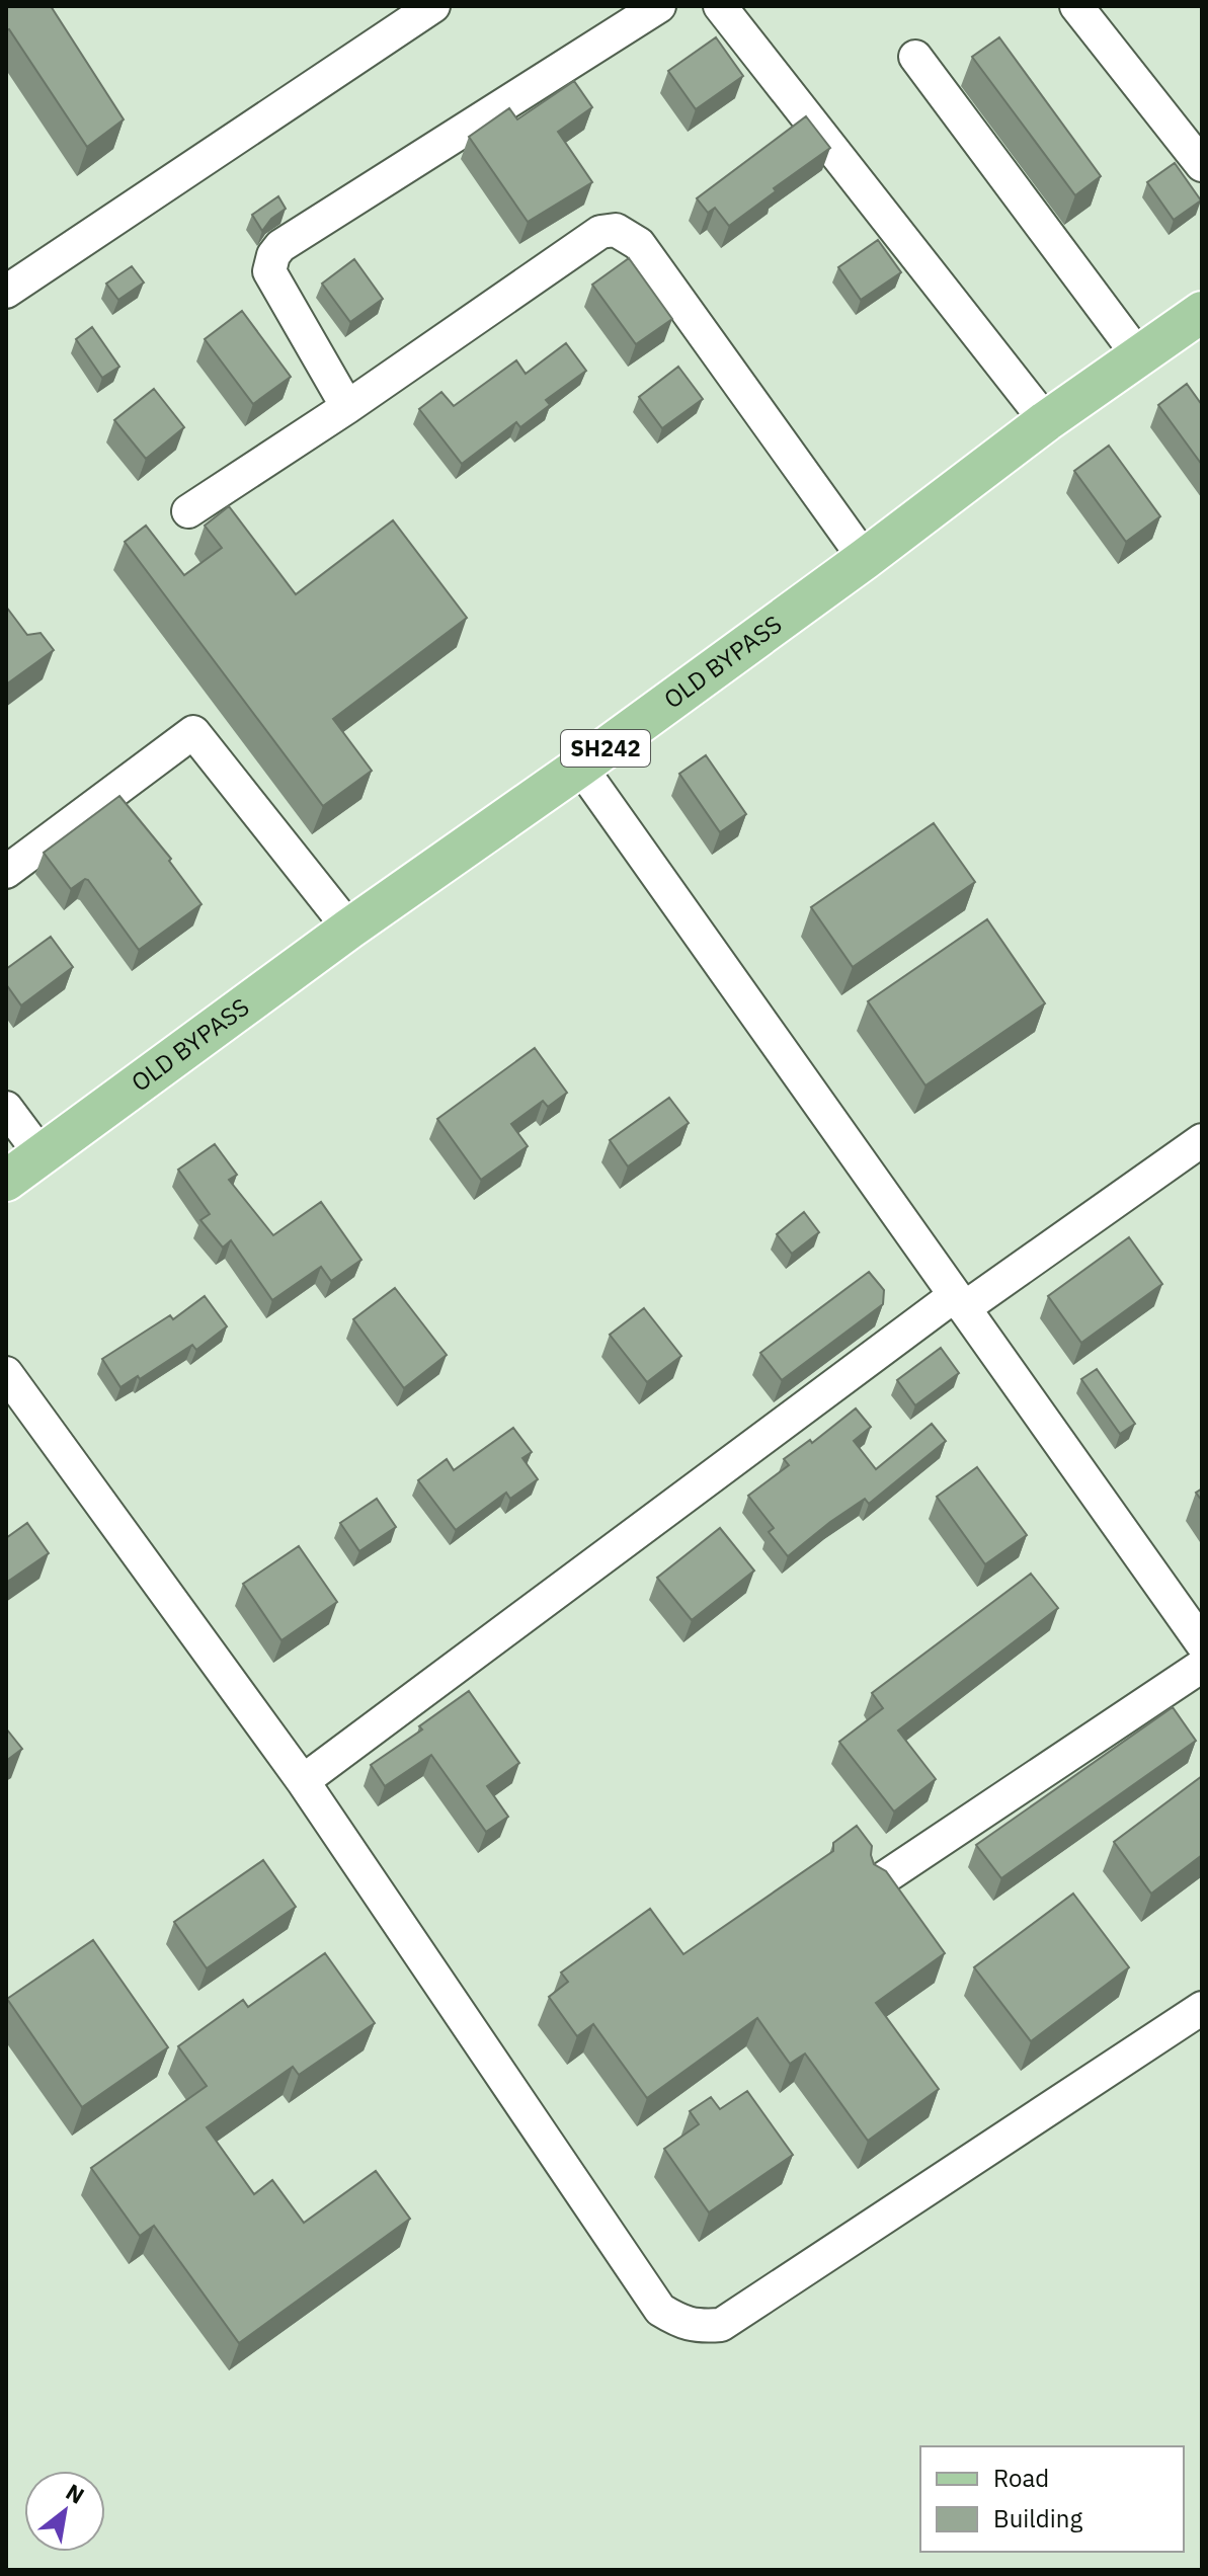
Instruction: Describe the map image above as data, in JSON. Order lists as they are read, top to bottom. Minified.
{"streets":{"main road":["OLD BYPASS","SH242"]},"legend":["Road","Building"],"north":"top right"}
